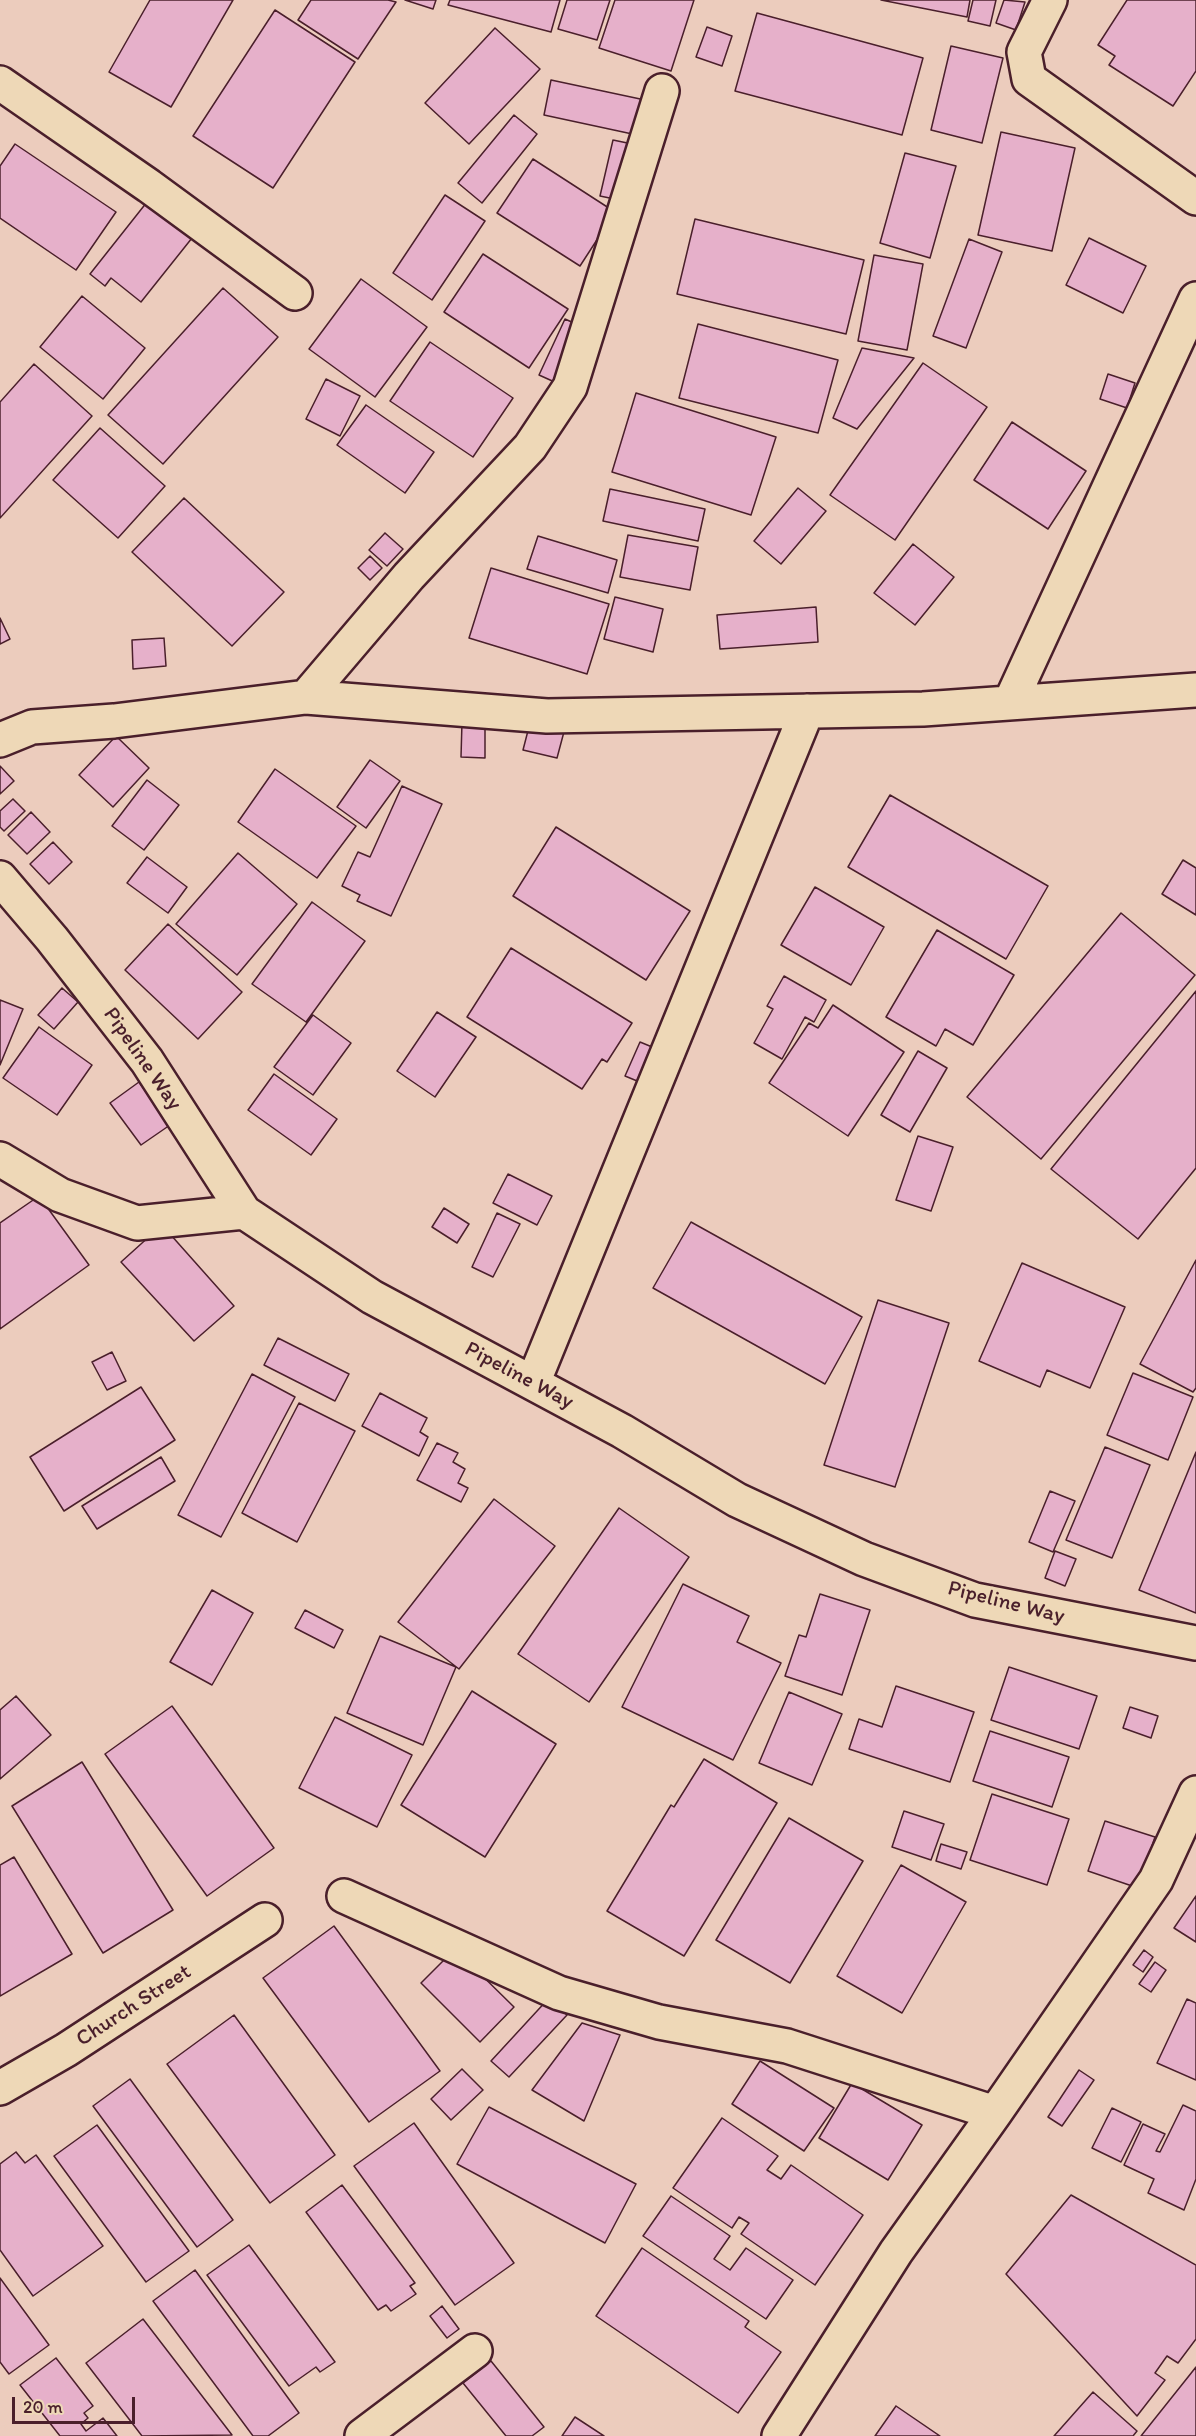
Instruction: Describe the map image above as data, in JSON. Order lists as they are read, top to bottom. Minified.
{"streets":{"street":["Pipeline Way","Church Street"]},"scale_bar":"20 m"}
